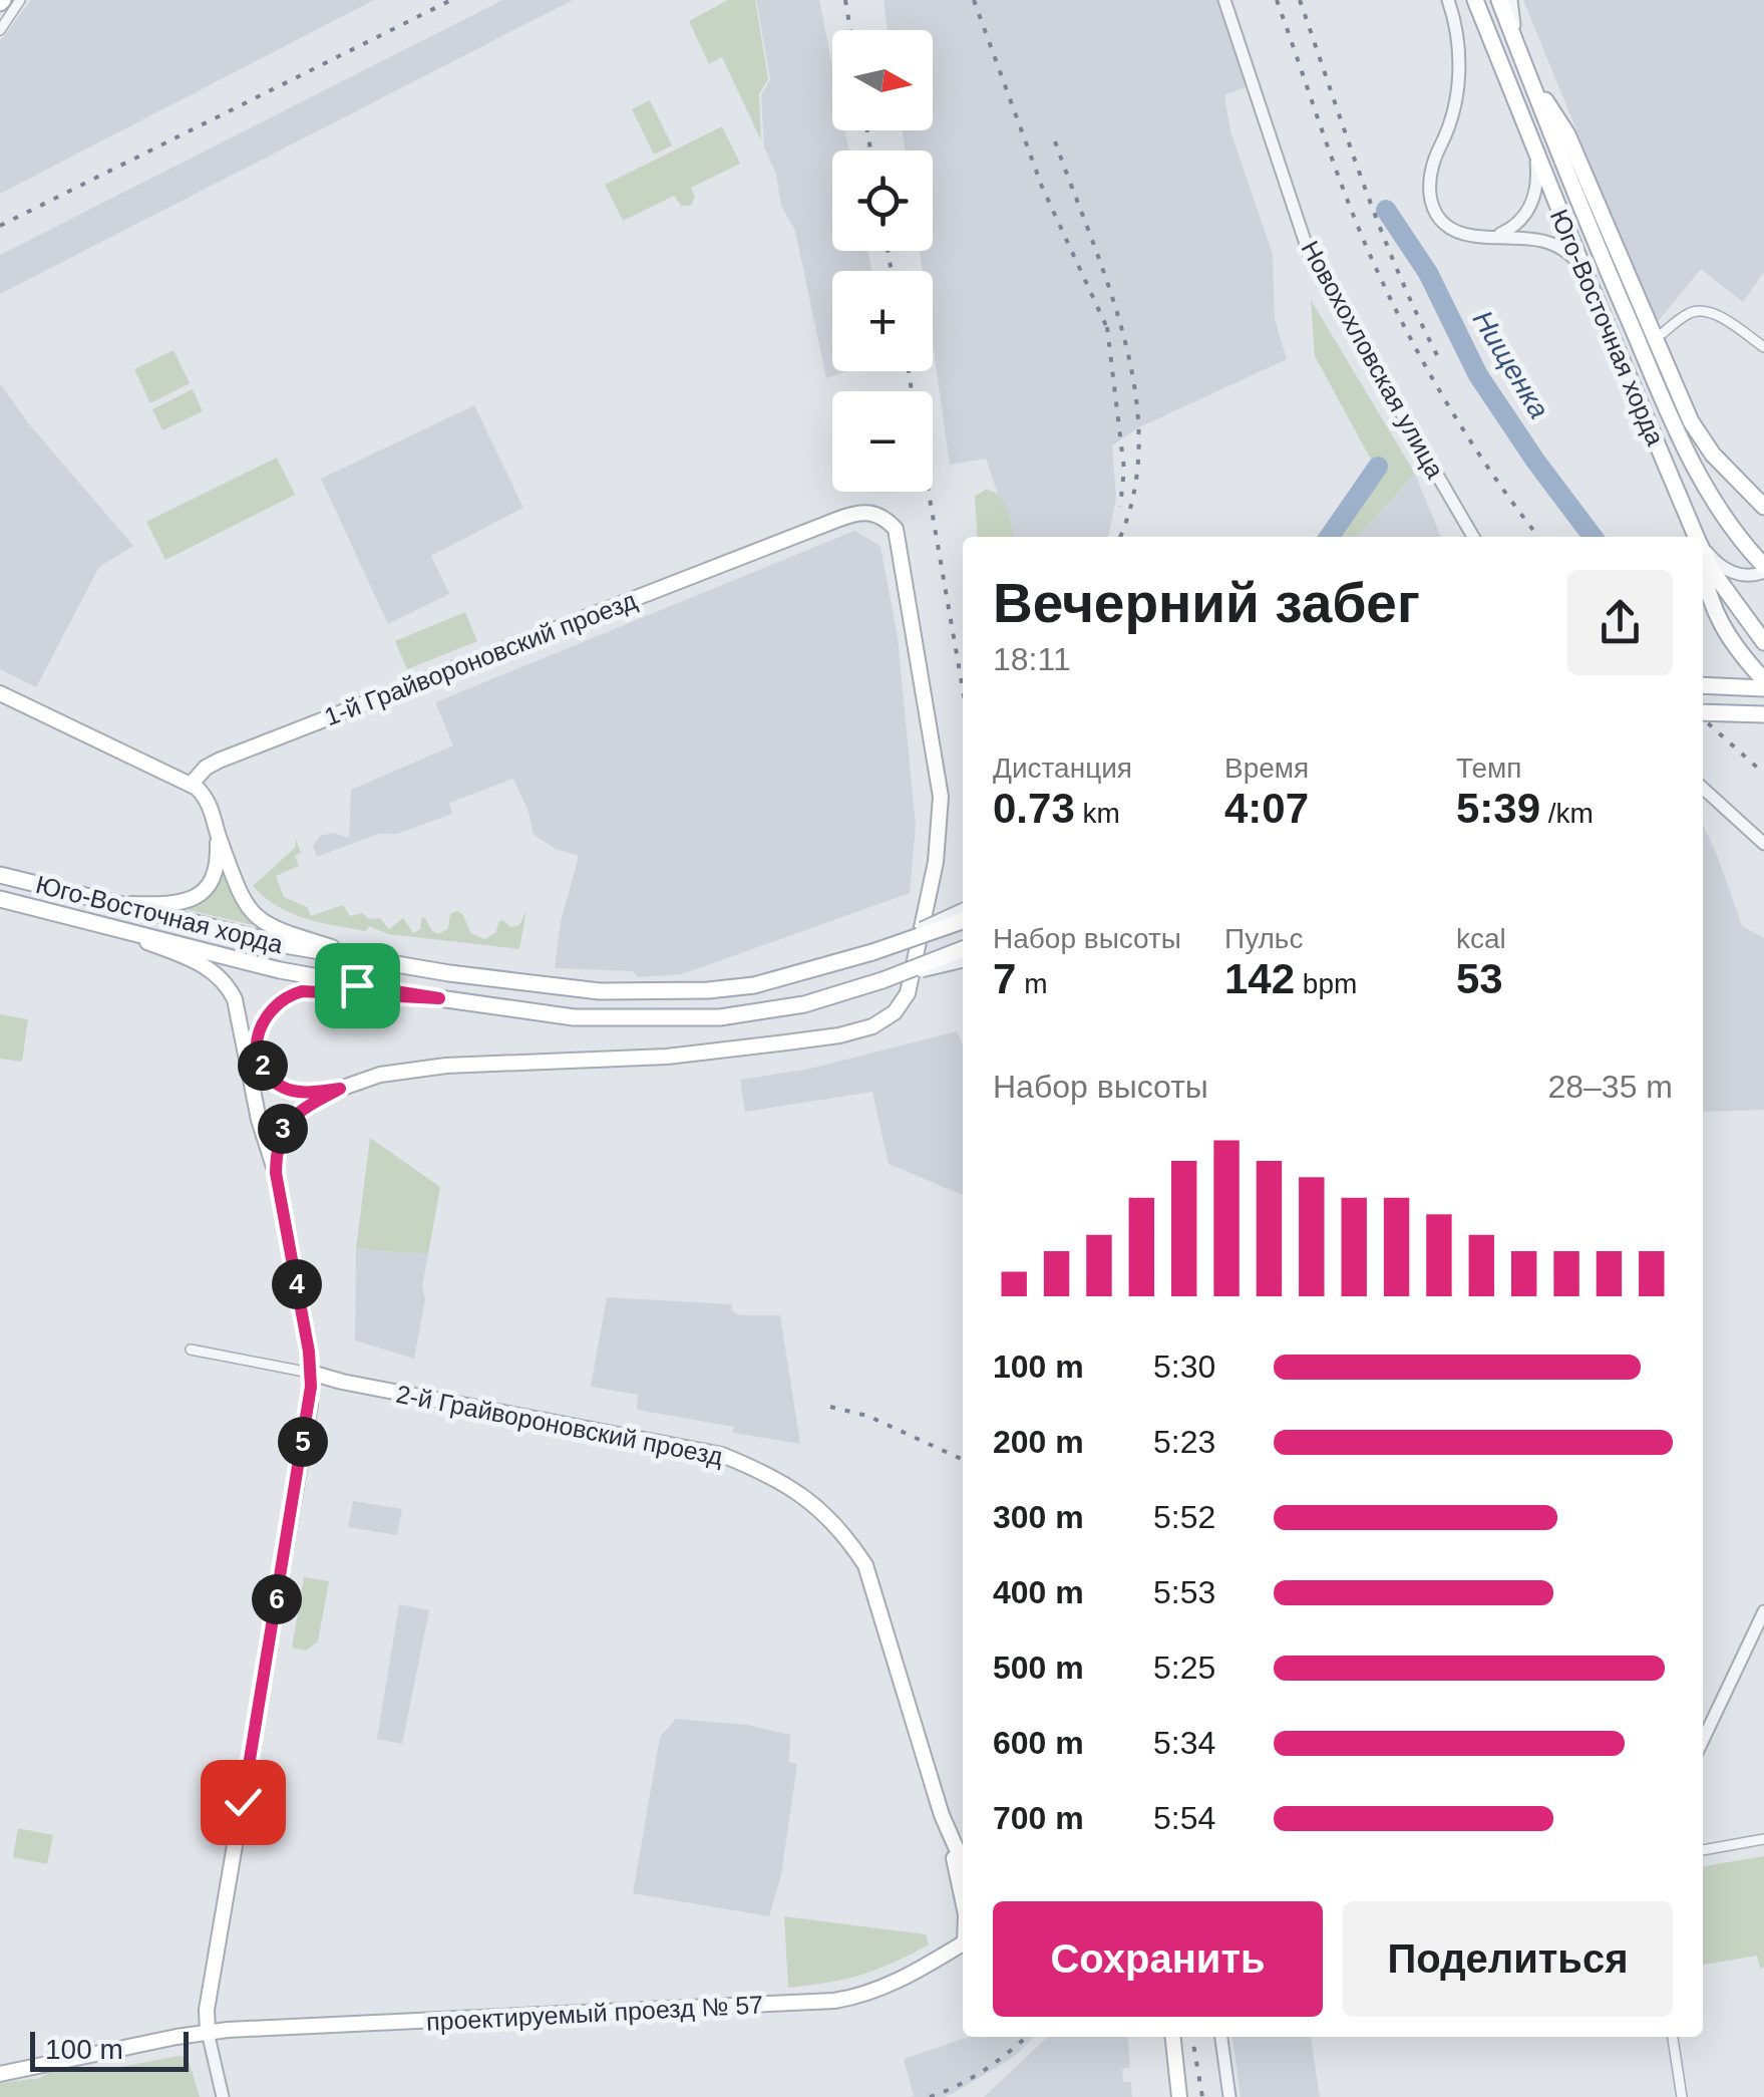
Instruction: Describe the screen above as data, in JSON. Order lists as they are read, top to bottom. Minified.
{"streets":{"main road":["Юго-Восточная хорда","1-й Грайвороновский проезд","2-й Грайвороновский проезд","проектируемый проезд № 57"],"street":["Новохохловская улица"]},"water":["Нищенка"],"scale_bar":"100 m","north":"right","page":{"map_buttons":["+","−"],"heading":["Вечерний забег","18:11"],"stats":[["Дистанция","0.73 km"],["Время","4:07"],["Темп","5:39 /km"],["Набор высоты","7 m"],["Пульс","142 bpm"],["kcal","53"]],"pins":["2","3","4","5","6"],"chart":["Набор высоты","28–35 m"],"list":[{"name":"100 m","note":"5:30"},{"name":"200 m","note":"5:23"},{"name":"300 m","note":"5:52"},{"name":"400 m","note":"5:53"},{"name":"500 m","note":"5:25"},{"name":"600 m","note":"5:34"},{"name":"700 m","note":"5:54"}],"buttons":["Сохранить","Поделиться"],"scale":"100 m"}}
